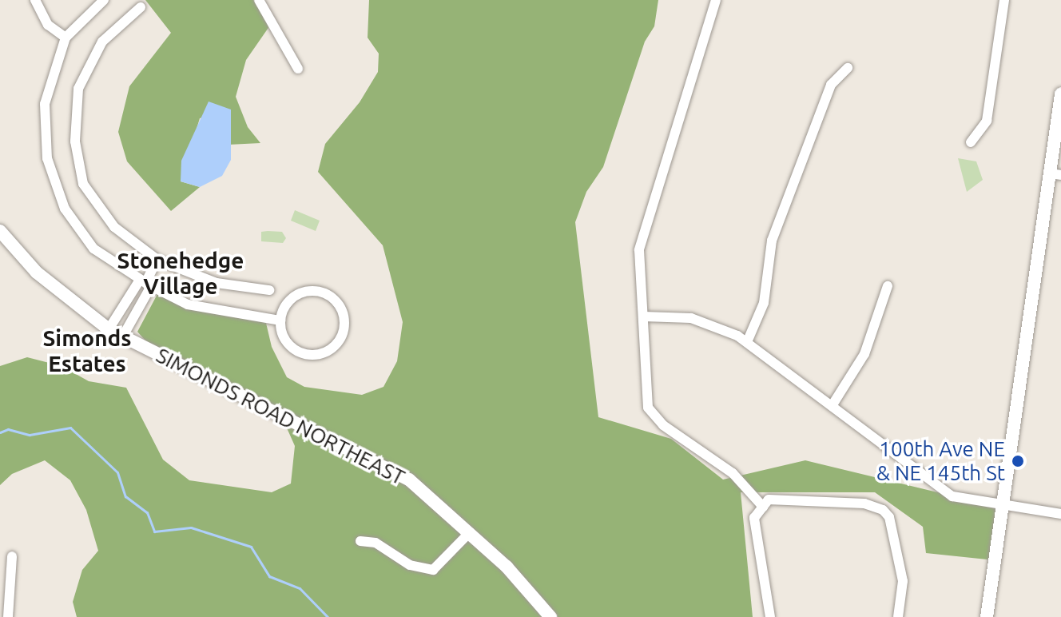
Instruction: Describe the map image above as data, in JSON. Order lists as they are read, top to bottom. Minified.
{"streets":{"main road":["SIMONDS ROAD NORTHEAST"]},"districts":["Stonehedge Village","Simonds Estates"],"places":["100th Ave NE & NE 145th St"]}
